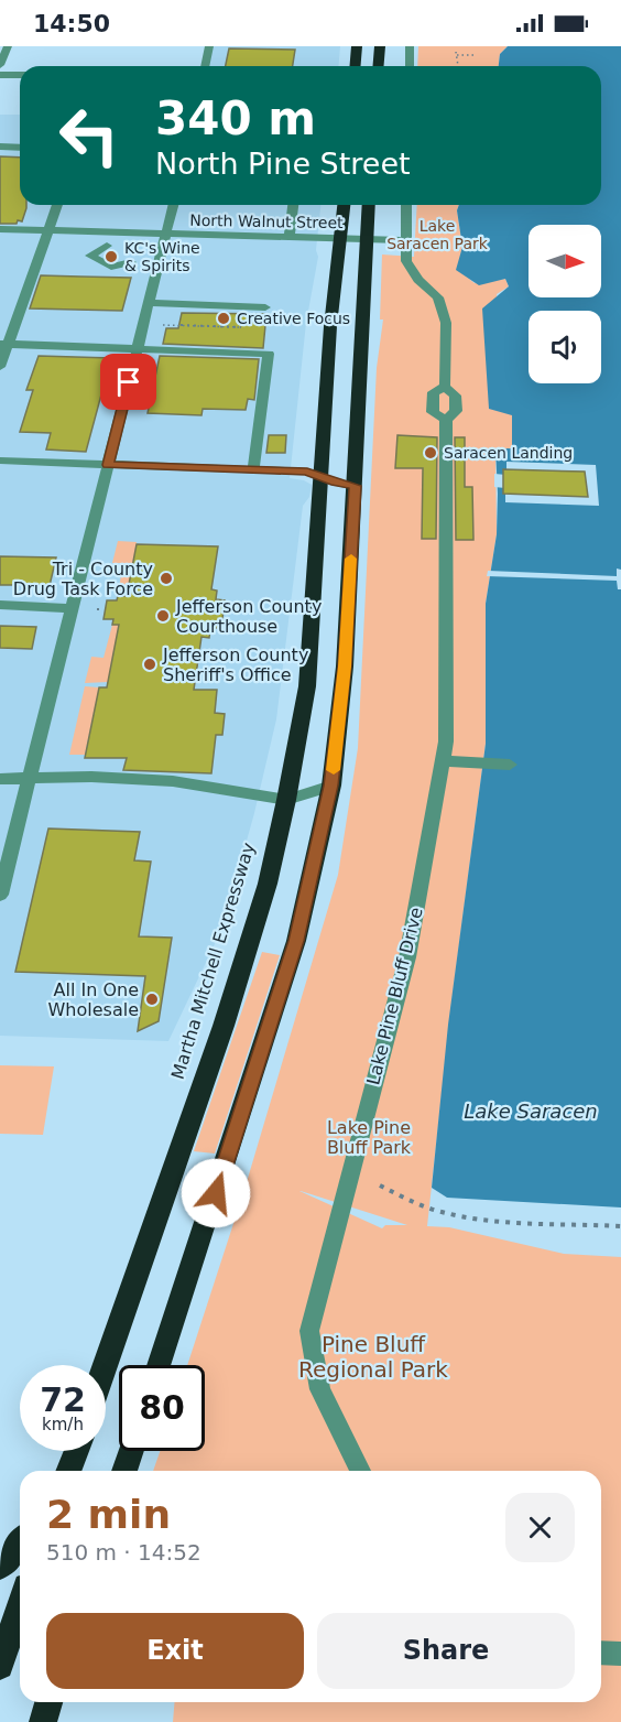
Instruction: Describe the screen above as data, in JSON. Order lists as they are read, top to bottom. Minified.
{"streets":{"highway":["Martha Mitchell Expressway"],"street":["North Walnut Street","Lake Pine Bluff Drive"]},"crossings":[["North Walnut Street","Martha Mitchell Expressway"],["North Walnut Street","Lake Pine Bluff Drive"]],"water":["Lake Saracen"],"parks":["Lake Saracen Park","Lake Pine Bluff Park","Pine Bluff Regional Park"],"places":["KC's Wine & Spirits","Creative Focus","Saracen Landing","Tri - County Drug Task Force","Jefferson County Courthouse","Jefferson County Sheriff's Office","All In One Wholesale"],"north":"right","page":{"status":"14:50","turn":["340 m","North Pine Street"],"speed":"72 km/h","limit":"80","heading":["2 min","510 m · 14:52"],"buttons":["Exit","Share"]}}
